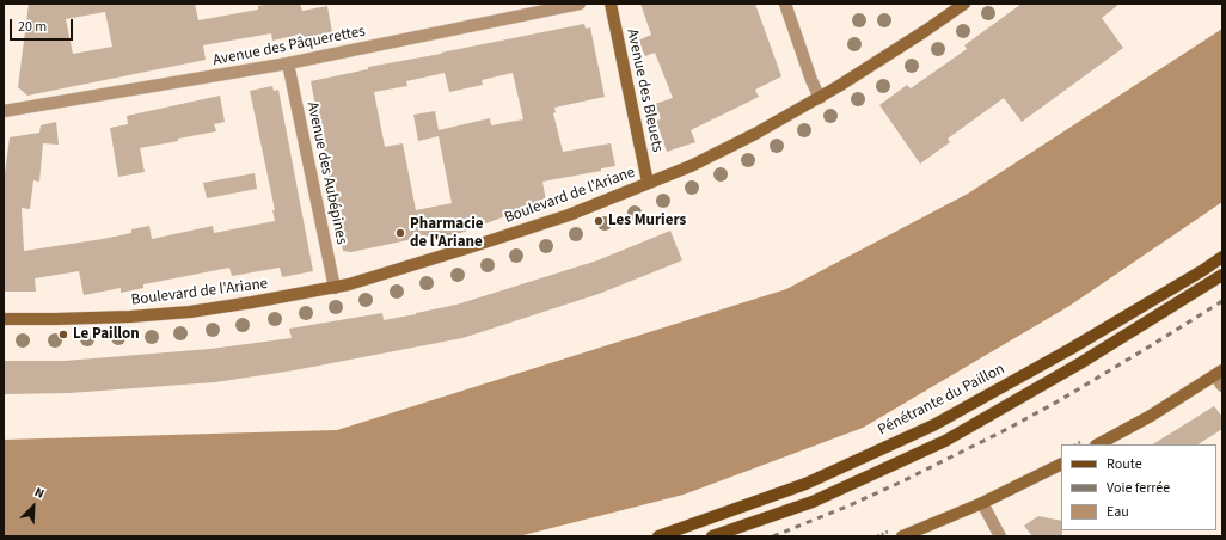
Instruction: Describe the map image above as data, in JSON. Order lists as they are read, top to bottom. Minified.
{"streets":{"main road":["Pénétrante du Paillon"],"street":["Avenue des Pâquerettes","Avenue des Bleuets","Avenue des Aubépines","Boulevard de l'Ariane"]},"crossings":[["Avenue des Pâquerettes","Avenue des Aubépines"],["Avenue des Bleuets","Boulevard de l'Ariane"],["Avenue des Aubépines","Boulevard de l'Ariane"]],"places":["Les Muriers","Pharmacie de l'Ariane","Le Paillon"],"legend":["Route","Voie ferrée","Eau"],"scale_bar":"20 m","north":"top right"}
